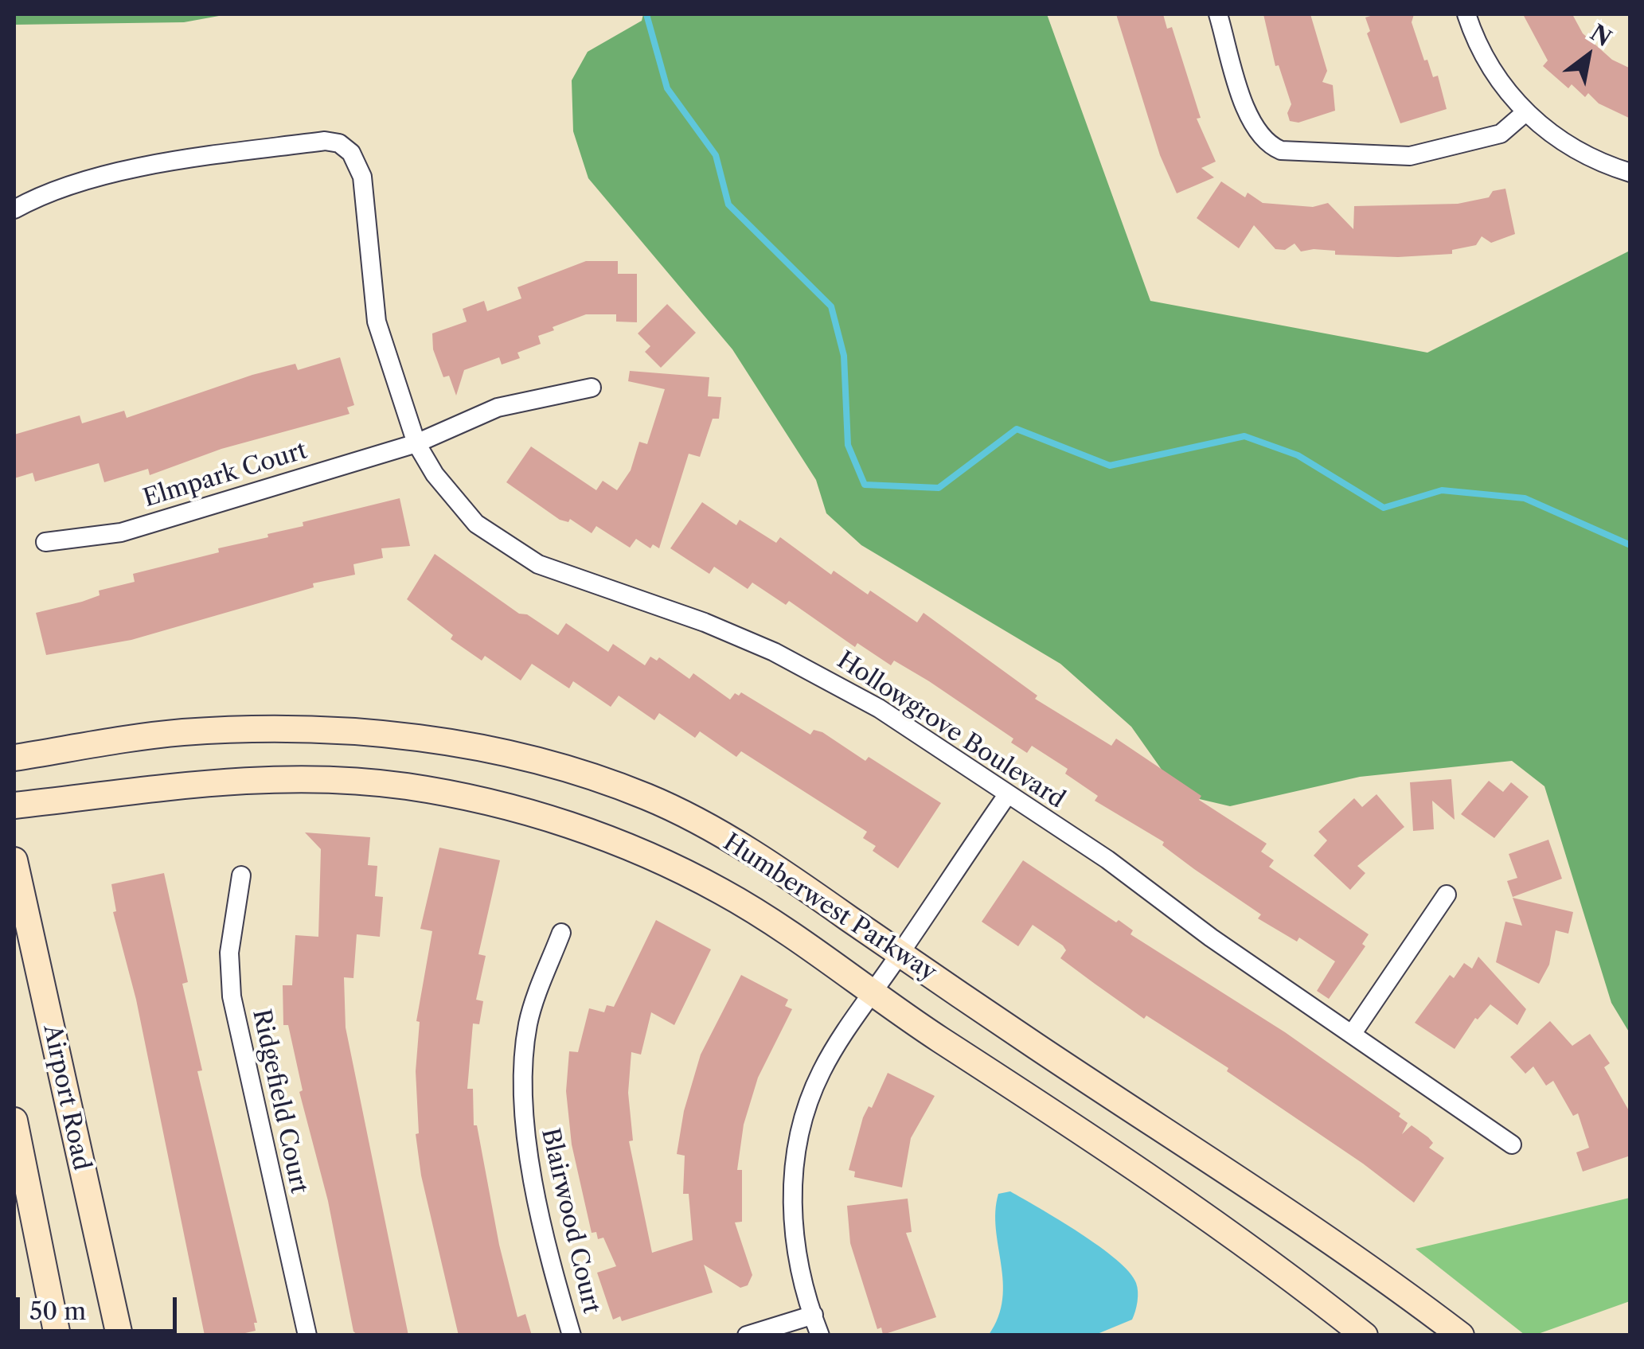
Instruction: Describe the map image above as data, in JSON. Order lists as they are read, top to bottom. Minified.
{"streets":{"main road":["Humberwest Parkway","Airport Road"],"street":["Elmpark Court","Hollowgrove Boulevard","Ridgefield Court","Blairwood Court"]},"crossings":[["Elmpark Court","Hollowgrove Boulevard"]],"scale_bar":"50 m","north":"top right"}
